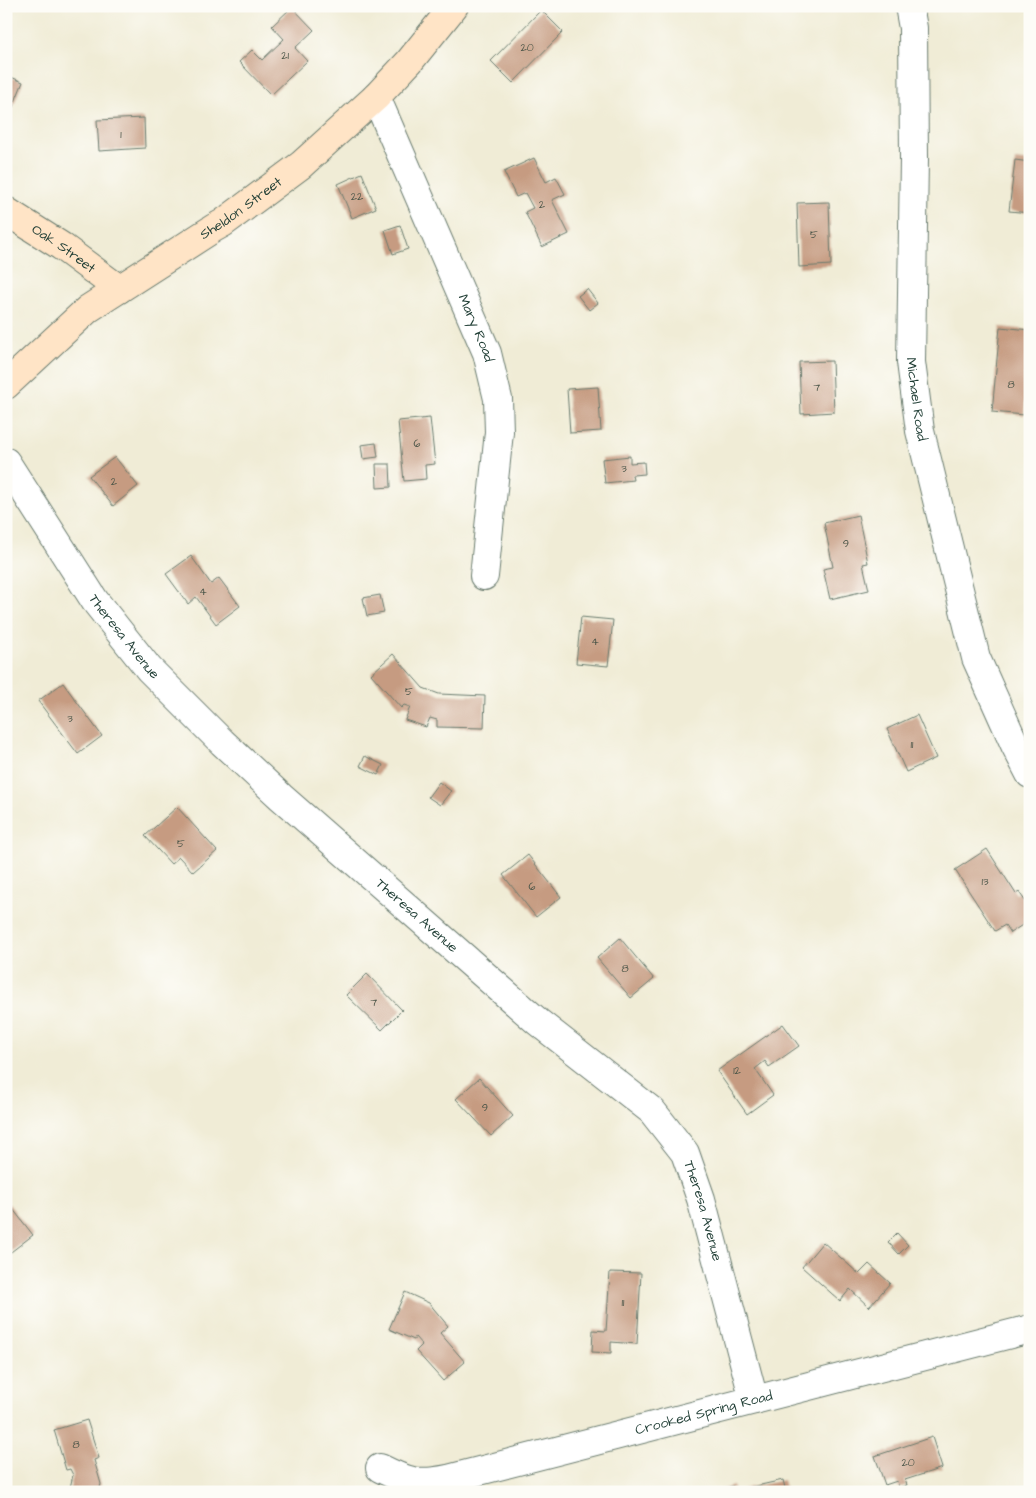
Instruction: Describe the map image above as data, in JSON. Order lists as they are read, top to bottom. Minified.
{"streets":{"street":["Sheldon Street","Oak Street","Mary Road","Michael Road","Theresa Avenue","Crooked Spring Road"]},"crossings":[["Sheldon Street","Oak Street"],["Sheldon Street","Mary Road"],["Theresa Avenue","Crooked Spring Road"]],"house_numbers":["20","21","1","22","2","5","8","7","6","3","2","9","4","4","5","3","11","5","13","6","8","7","12","9","11","8","20"]}
